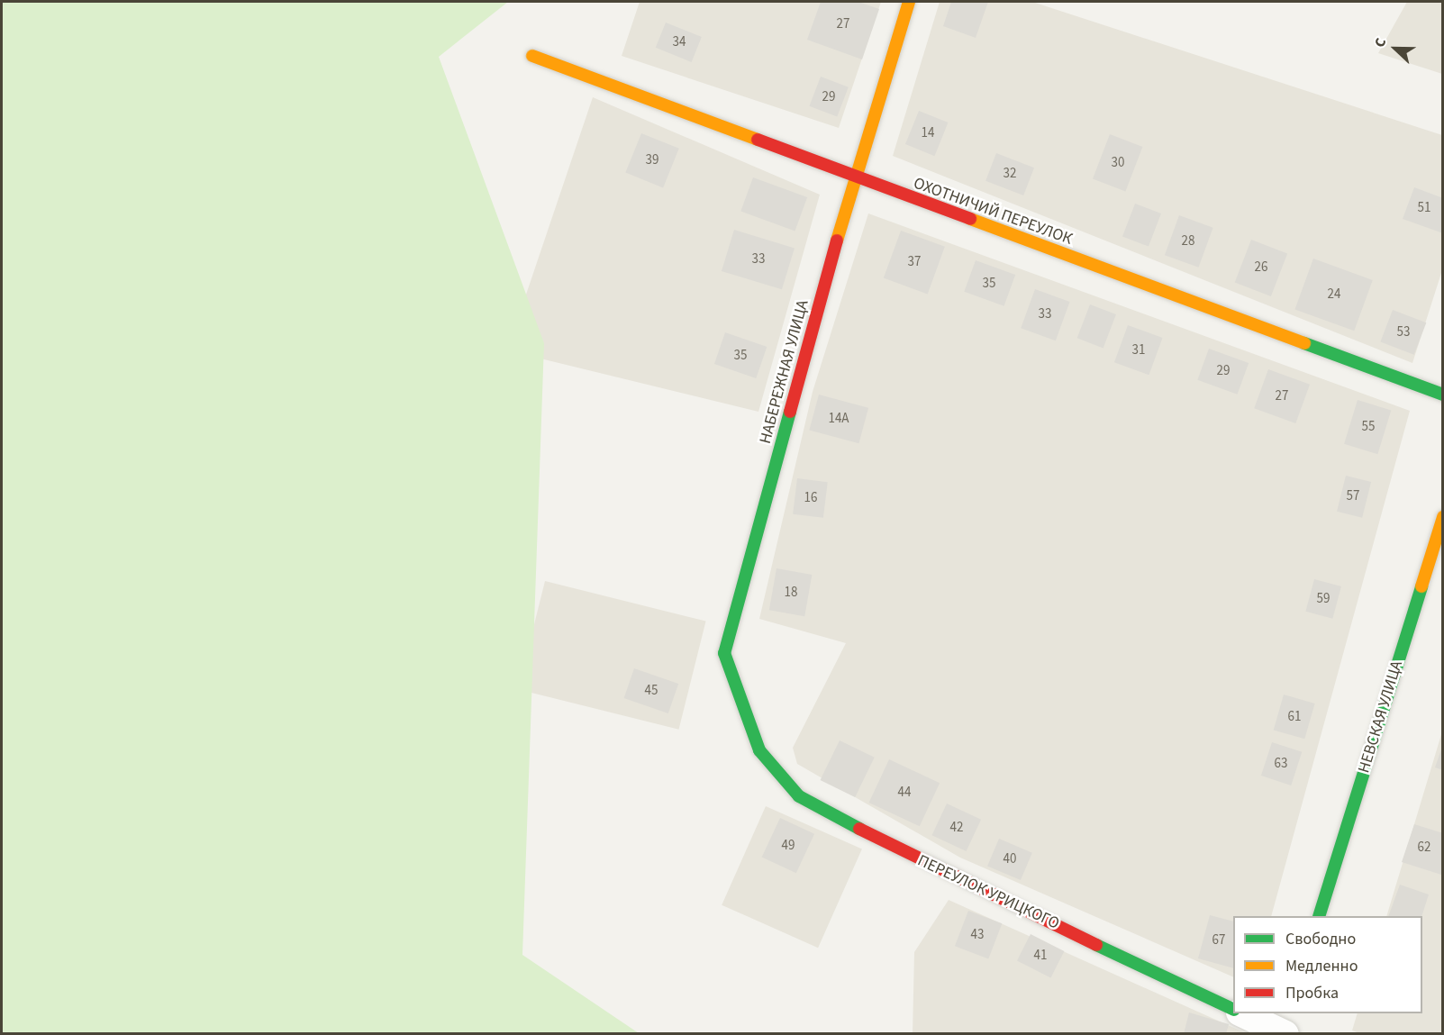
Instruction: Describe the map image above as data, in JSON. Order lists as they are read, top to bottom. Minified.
{"streets":{"street":["ОХОТНИЧИЙ ПЕРЕУЛОК","НАБЕРЕЖНАЯ УЛИЦА","НЕВСКАЯ УЛИЦА","ПЕРЕУЛОК УРИЦКОГО"]},"crossings":[["ОХОТНИЧИЙ ПЕРЕУЛОК","НАБЕРЕЖНАЯ УЛИЦА"],["НАБЕРЕЖНАЯ УЛИЦА","ПЕРЕУЛОК УРИЦКОГО"]],"house_numbers":["27","34","29","14","39","30","32","51","28","33","37","26","35","24","33","53","31","35","29","27","14А","55","57","16","18","59","45","61","63","44","42","49","62","40","43","67","41"],"legend":["Свободно","Медленно","Пробка"],"north":"left"}
